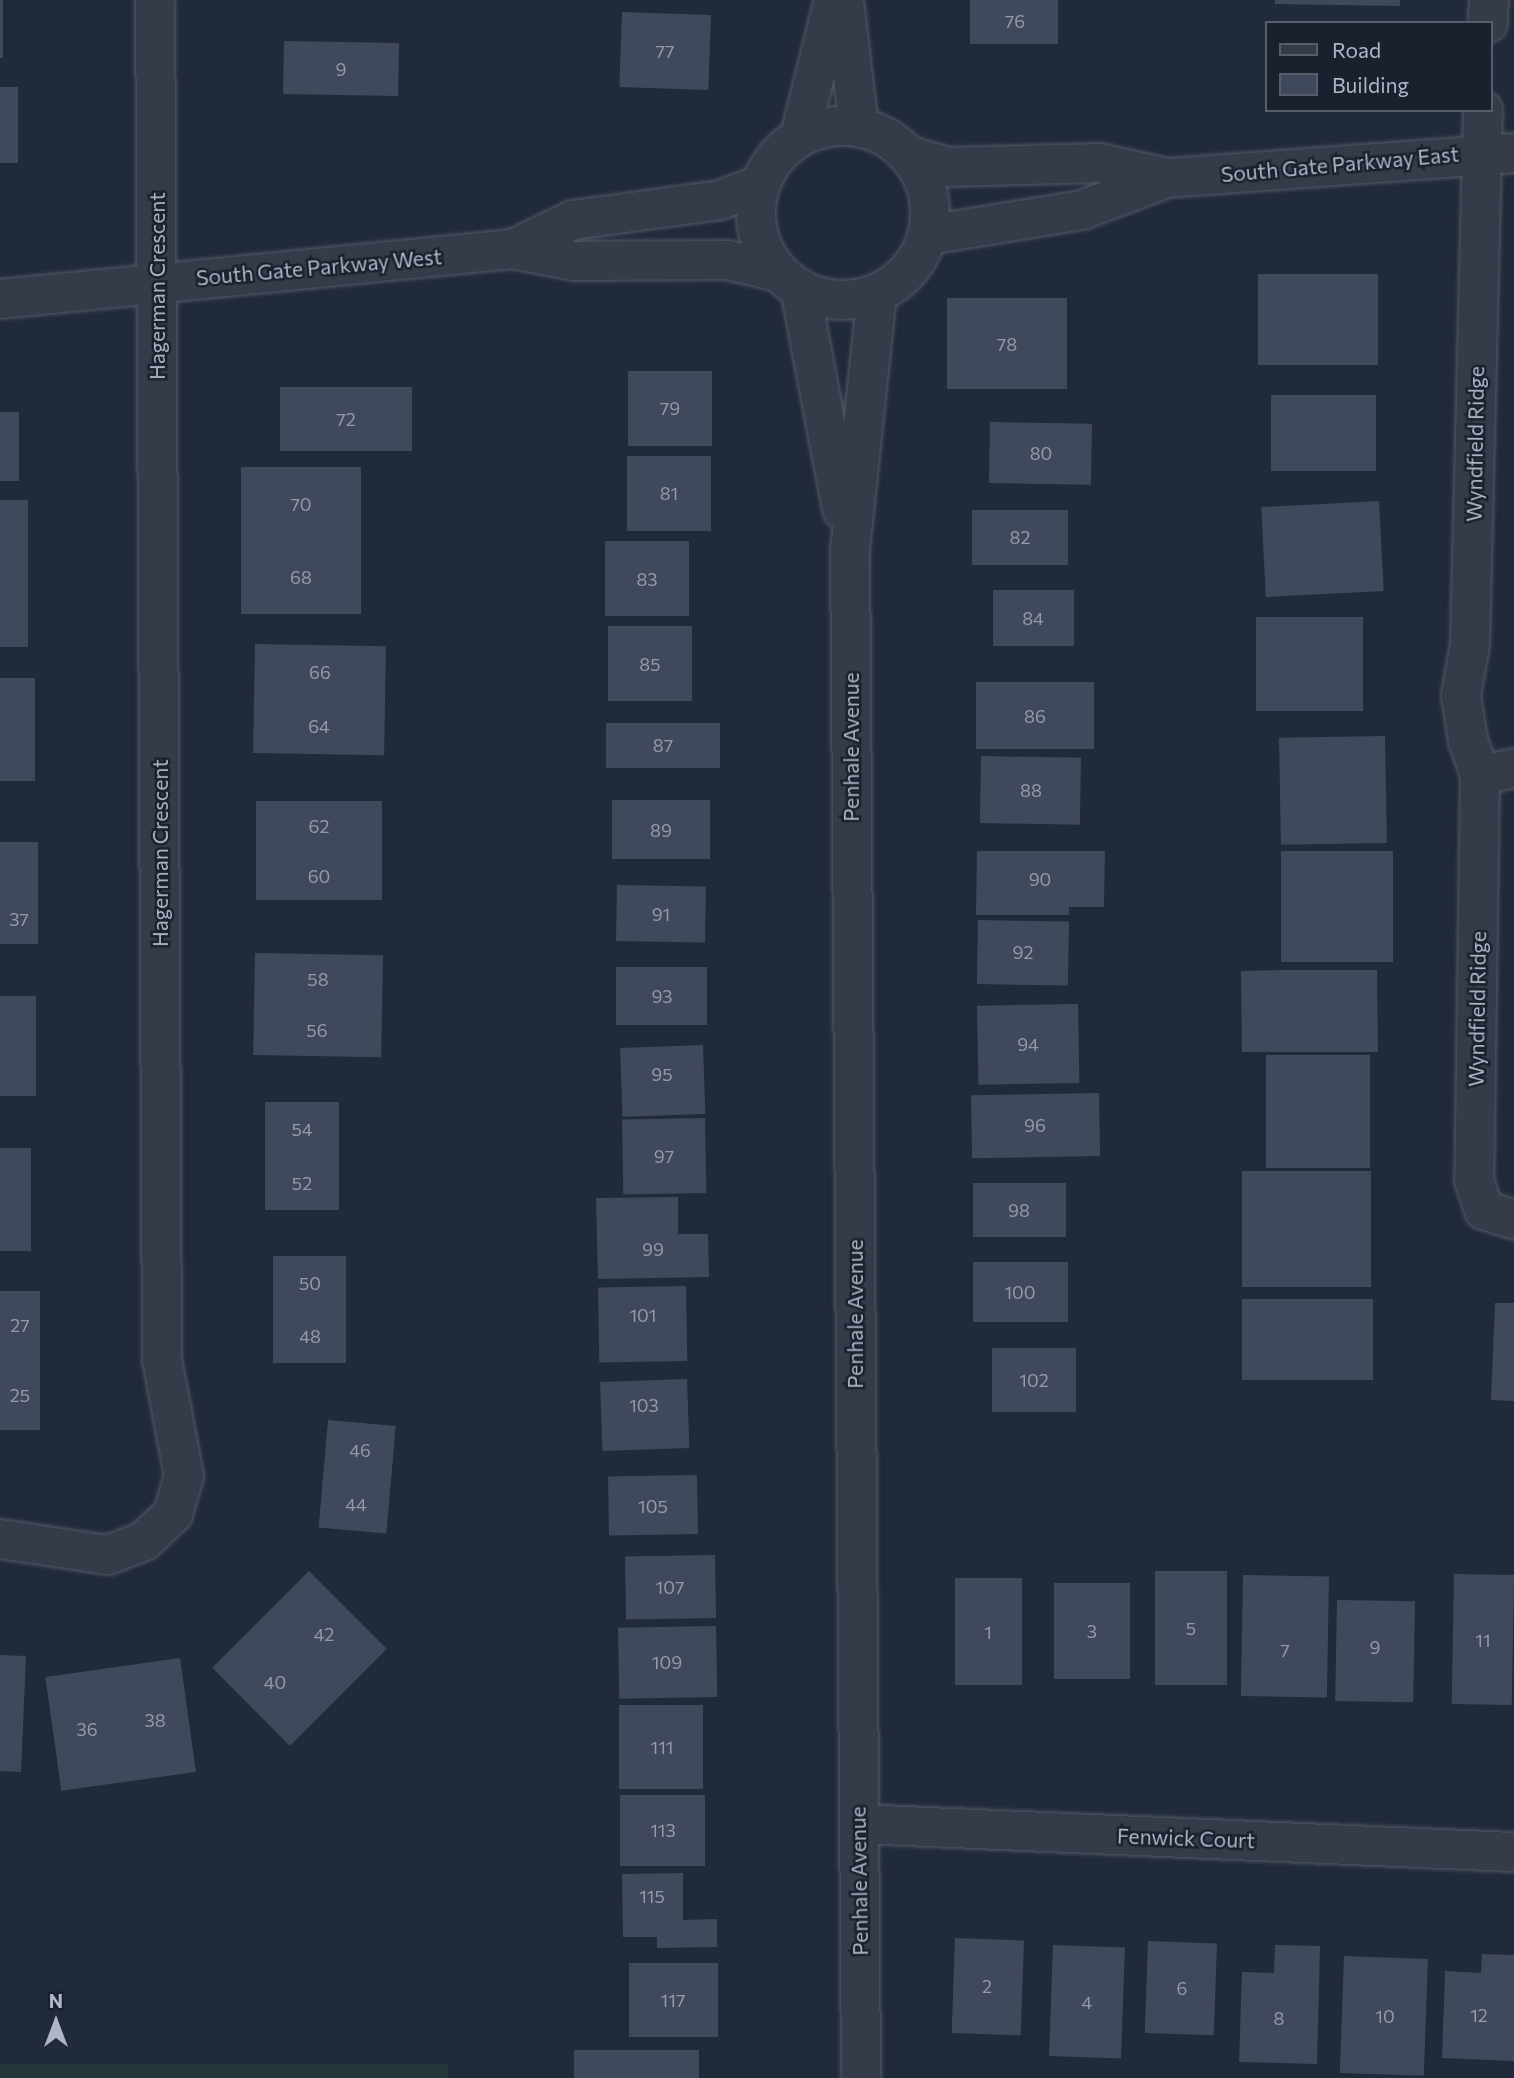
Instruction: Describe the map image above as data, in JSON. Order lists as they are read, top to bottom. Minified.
{"streets":{"street":["South Gate Parkway East","South Gate Parkway West","Hagerman Crescent","Wyndfield Ridge","Penhale Avenue","Fenwick Court"]},"crossings":[["South Gate Parkway East","South Gate Parkway West"],["South Gate Parkway East","Wyndfield Ridge"],["South Gate Parkway East","Penhale Avenue"],["South Gate Parkway West","Hagerman Crescent"],["South Gate Parkway West","Penhale Avenue"],["Penhale Avenue","Fenwick Court"]],"house_numbers":["76","77","9","78","79","72","80","81","70","82","68","83","84","85","66","86","64","87","88","62","89","60","90","91","37","92","58","93","56","94","95","96","54","97","52","98","99","50","100","101","27","48","102","25","103","46","44","105","107","5","3","1","42","11","9","7","109","40","38","36","111","113","115","2","6","117","4","12","10","8"],"legend":["Road","Building"],"north":"top"}
